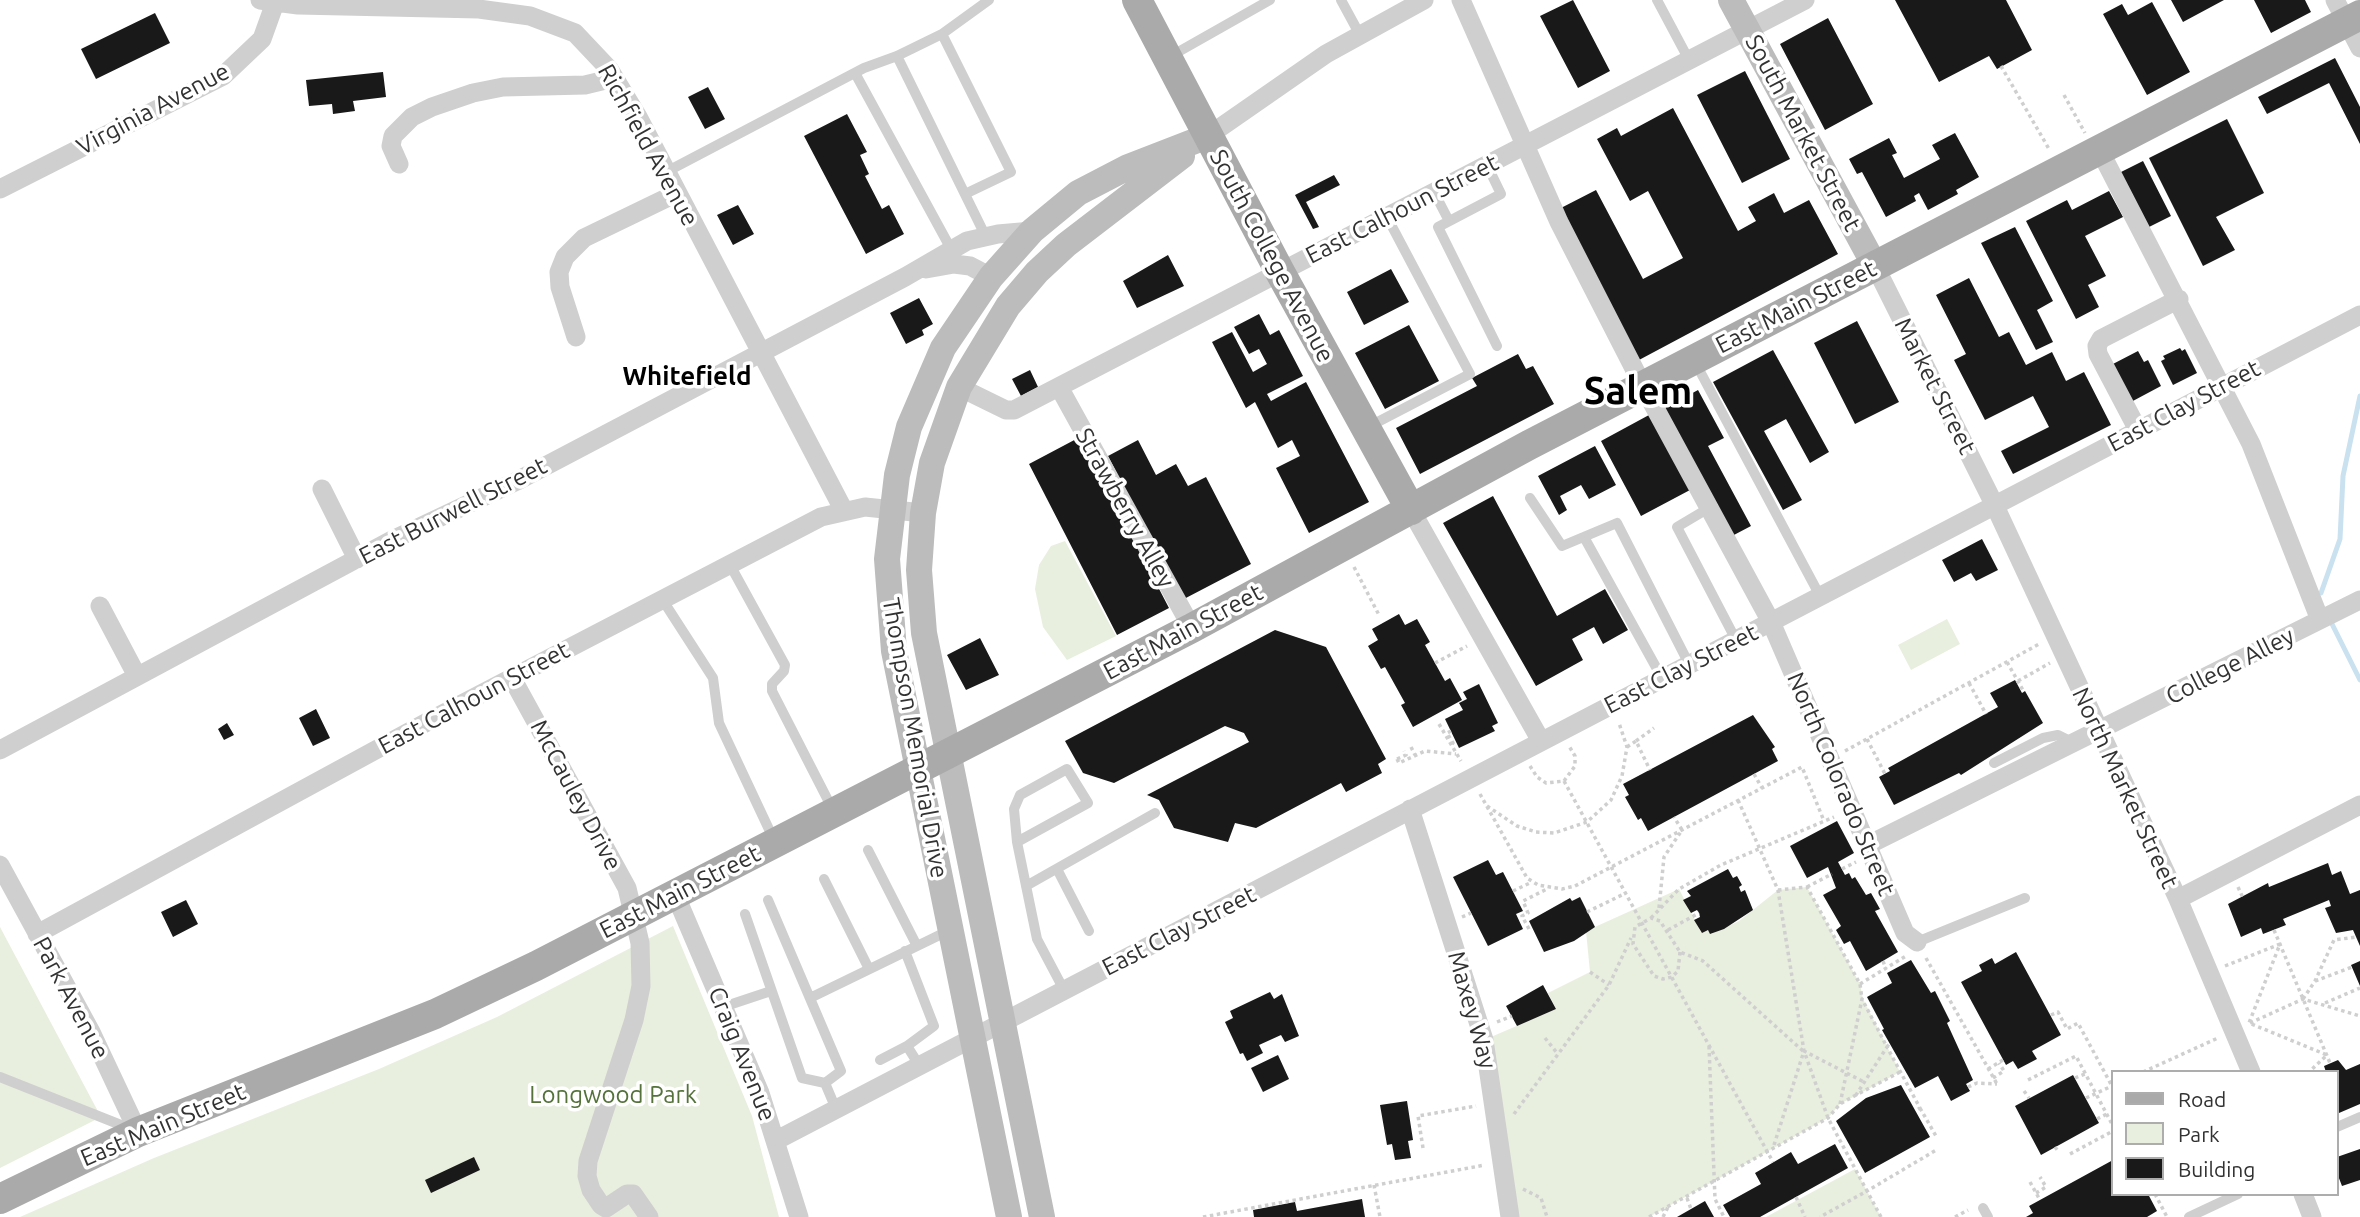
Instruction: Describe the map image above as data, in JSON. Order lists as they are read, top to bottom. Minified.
{"streets":{"main road":["South Market Street","South College Avenue","East Main Street","Thompson Memorial Drive"],"street":["Virginia Avenue","Richfield Avenue","East Calhoun Street","Market Street","East Clay Street","Strawberry Alley","East Burwell Street","College Alley","North Colorado Street","North Market Street","McCauley Drive","Park Avenue","Maxey Way","Craig Avenue"]},"crossings":[["Virginia Avenue","Richfield Avenue"],["South Market Street","East Calhoun Street"],["South Market Street","East Main Street"],["South Market Street","Market Street"],["Richfield Avenue","East Calhoun Street"],["Richfield Avenue","East Burwell Street"],["East Calhoun Street","South College Avenue"],["East Calhoun Street","Strawberry Alley"],["East Calhoun Street","Thompson Memorial Drive"],["East Calhoun Street","North Colorado Street"],["East Calhoun Street","McCauley Drive"],["East Calhoun Street","Park Avenue"],["South College Avenue","East Main Street"],["South College Avenue","Thompson Memorial Drive"],["East Main Street","Market Street"],["East Main Street","Strawberry Alley"],["East Main Street","Thompson Memorial Drive"],["East Main Street","North Colorado Street"],["East Main Street","McCauley Drive"],["East Main Street","Park Avenue"],["East Main Street","Craig Avenue"],["Market Street","East Clay Street"],["Market Street","North Market Street"],["East Clay Street","Thompson Memorial Drive"],["East Clay Street","North Colorado Street"],["East Clay Street","North Market Street"],["East Clay Street","Maxey Way"],["East Clay Street","Craig Avenue"],["East Burwell Street","Thompson Memorial Drive"],["College Alley","North Colorado Street"],["College Alley","North Market Street"]],"districts":["Whitefield","Salem"],"parks":["Longwood Park"],"legend":["Road","Park","Building"]}
